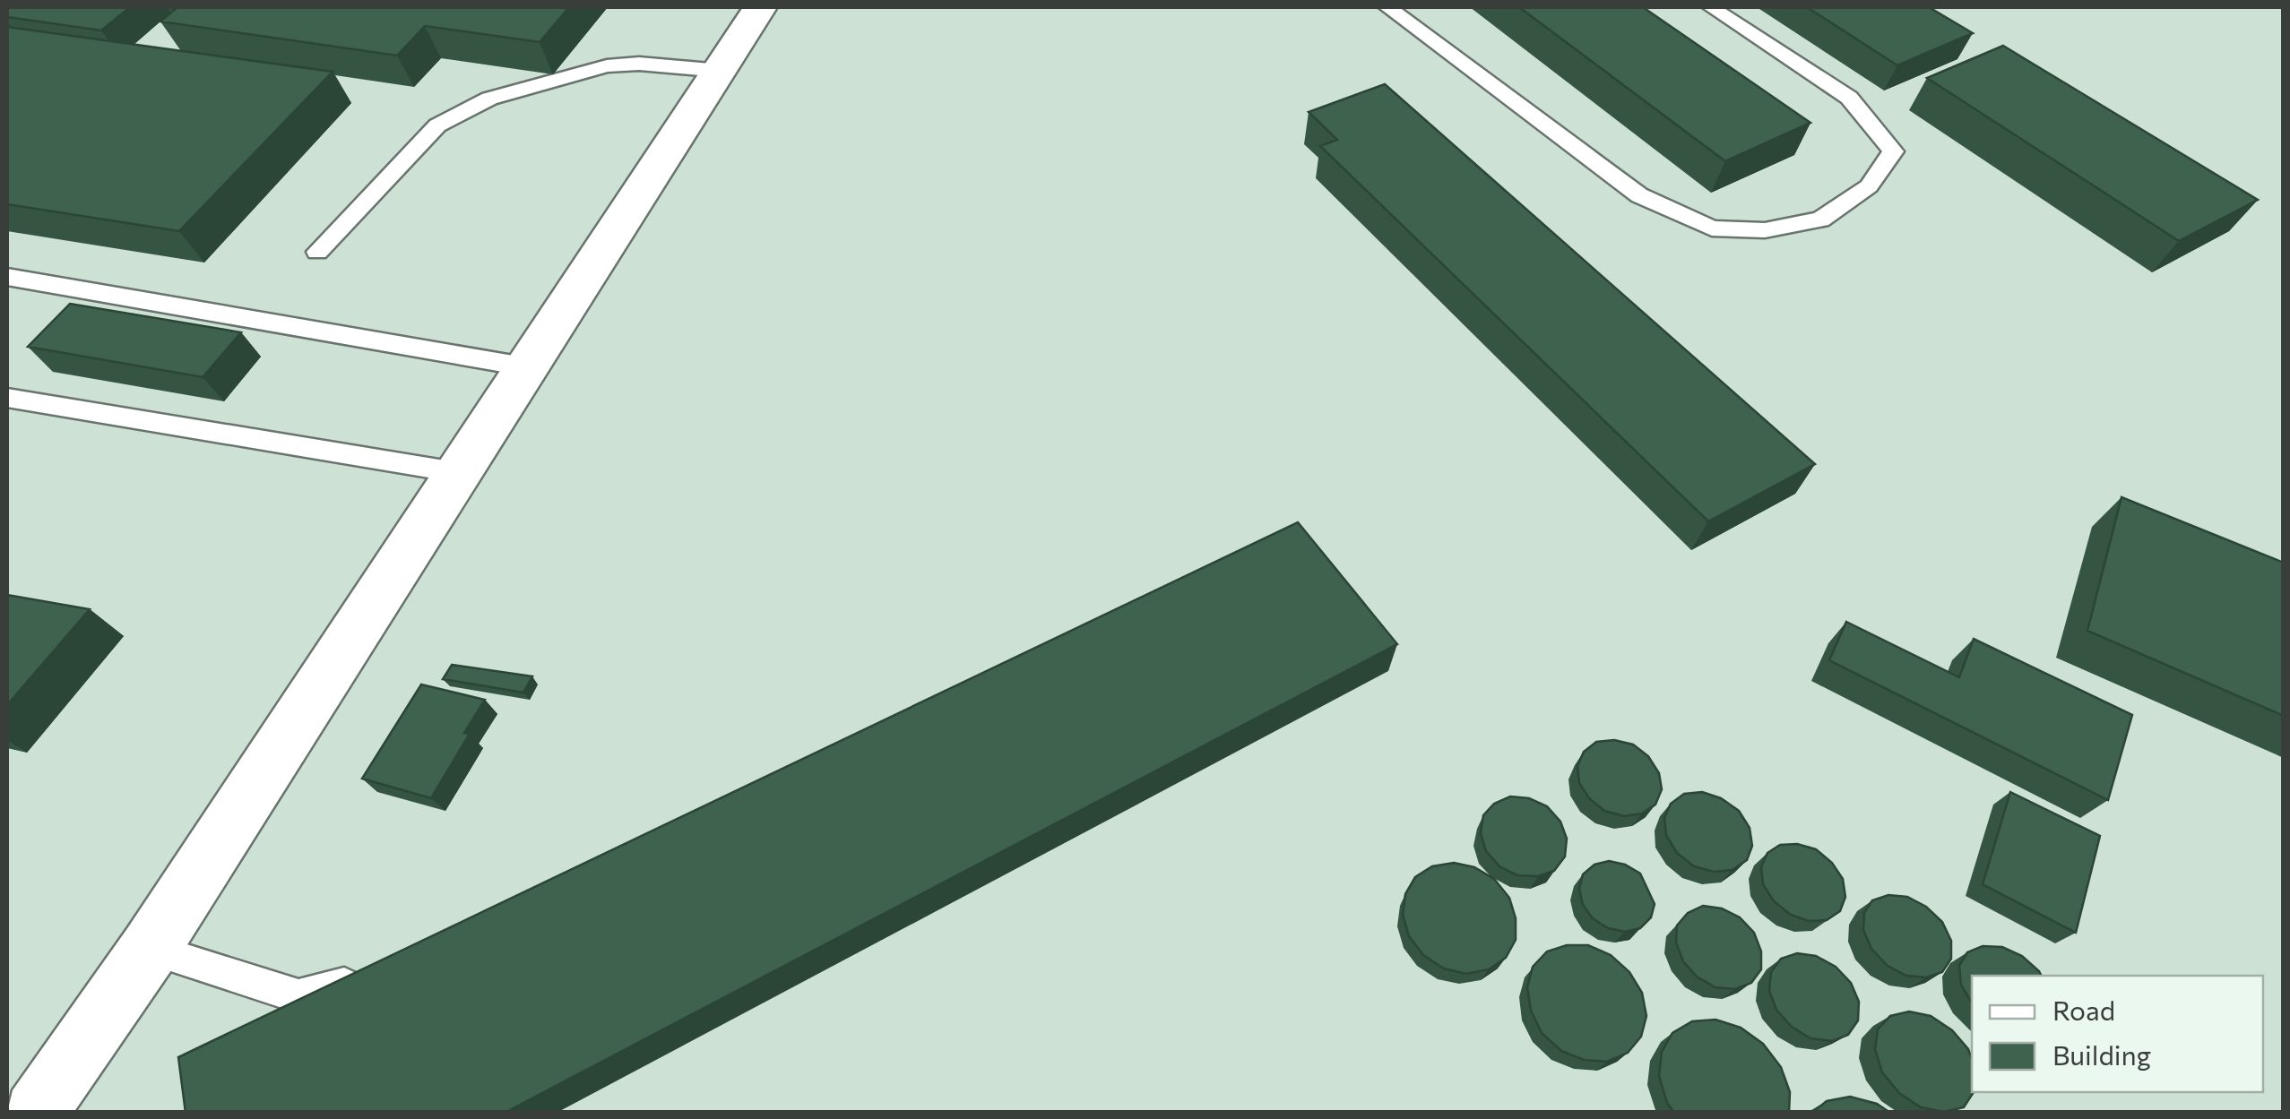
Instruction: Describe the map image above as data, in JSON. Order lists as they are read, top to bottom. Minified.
{"legend":["Road","Building"]}
